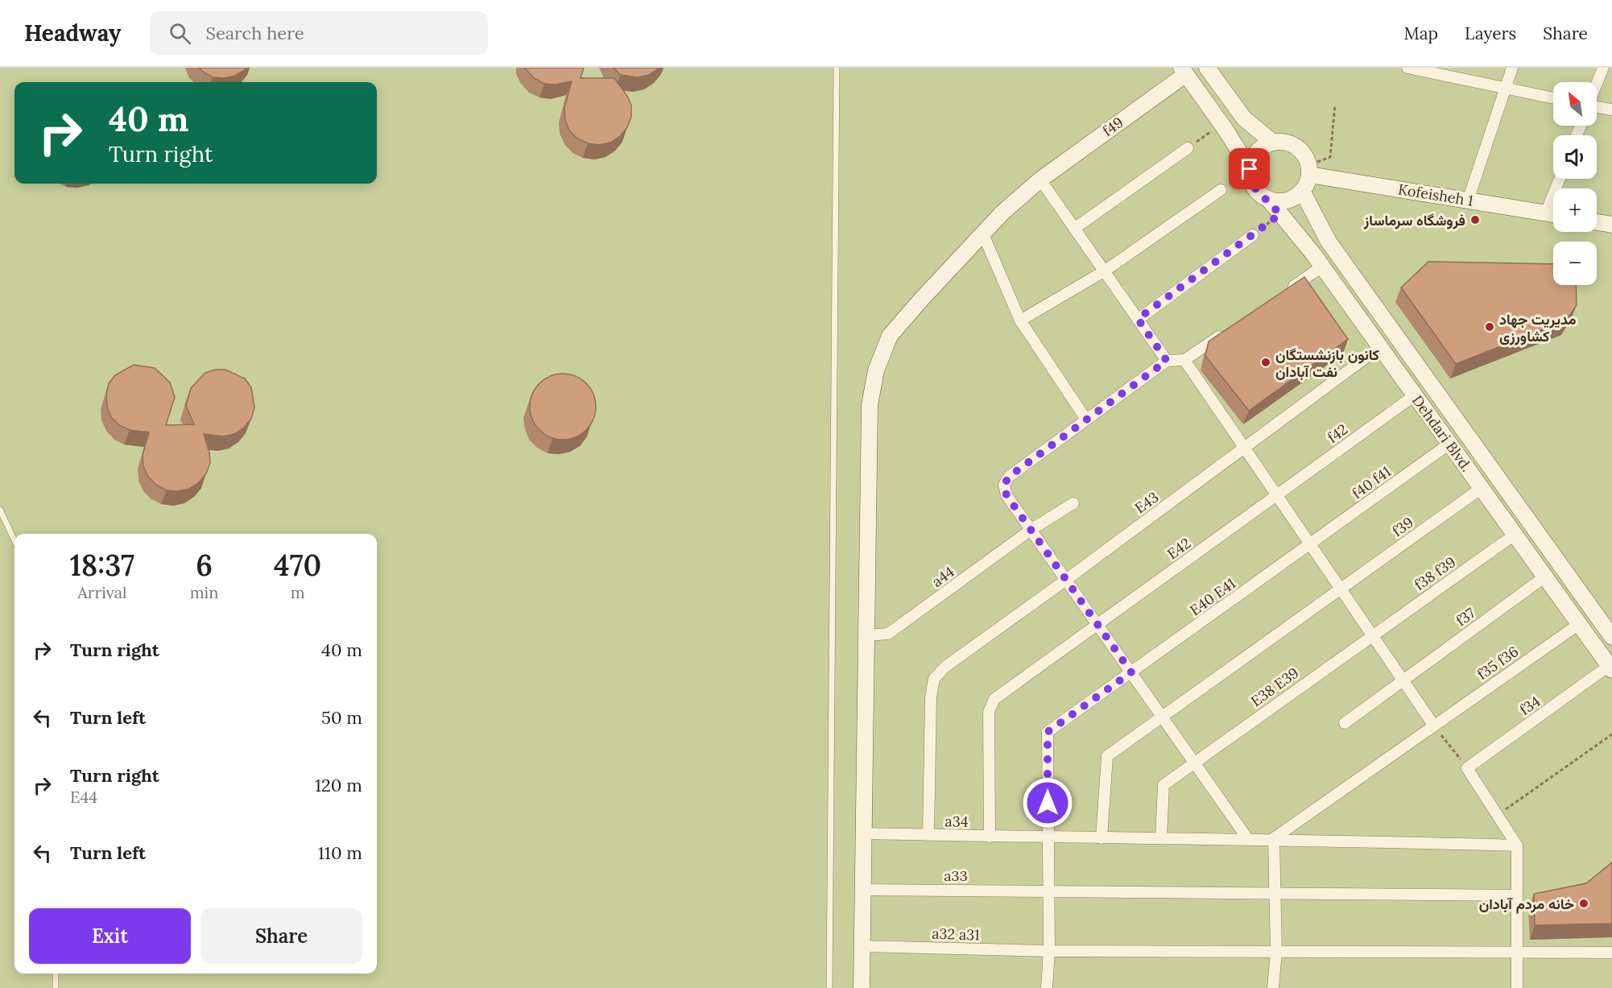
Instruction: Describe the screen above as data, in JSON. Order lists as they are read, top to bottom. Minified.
{"streets":{"main road":["f49","Kofeisheh 1","Dehdari Blvd."],"street":["f42","f40 f41","E43","f39","E42","f38 f39","a44","E40 E41","f37","f35 f36","E38 E39","f34","a34","a33","a32 a31"]},"crossings":[["f49","a44"],["f49","a34"],["f49","a33"],["f49","a32 a31"],["Kofeisheh 1","Dehdari Blvd."],["f42","Dehdari Blvd."],["f42","E42"],["Dehdari Blvd.","f40 f41"],["Dehdari Blvd.","E43"],["Dehdari Blvd.","f39"],["Dehdari Blvd.","f38 f39"],["Dehdari Blvd.","f37"],["Dehdari Blvd.","f35 f36"],["Dehdari Blvd.","f34"],["f40 f41","E40 E41"],["E43","a34"],["f39","a34"],["E42","a34"],["f38 f39","E38 E39"],["E40 E41","a34"],["f35 f36","a34"],["E38 E39","a34"]],"places":["فروشگاه سرماساز","مدیریت جهاد کشاورزی","کانون بازنشستگان نفت آبادان","خانه مردم آبادان"],"north":"top left","page":{"header":"Headway","search":"Search here","nav":["Map","Layers","Share"],"map_buttons":["+","−"],"turn":["40 m","Turn right"],"eta":["18:37","Arrival","6","min","470","m"],"list":[{"name":"Turn right","value":"40 m"},{"name":"Turn left","value":"50 m"},{"name":"Turn right","note":"E44","value":"120 m"},{"name":"Turn left","value":"110 m"}],"buttons":["Exit","Share"]}}
